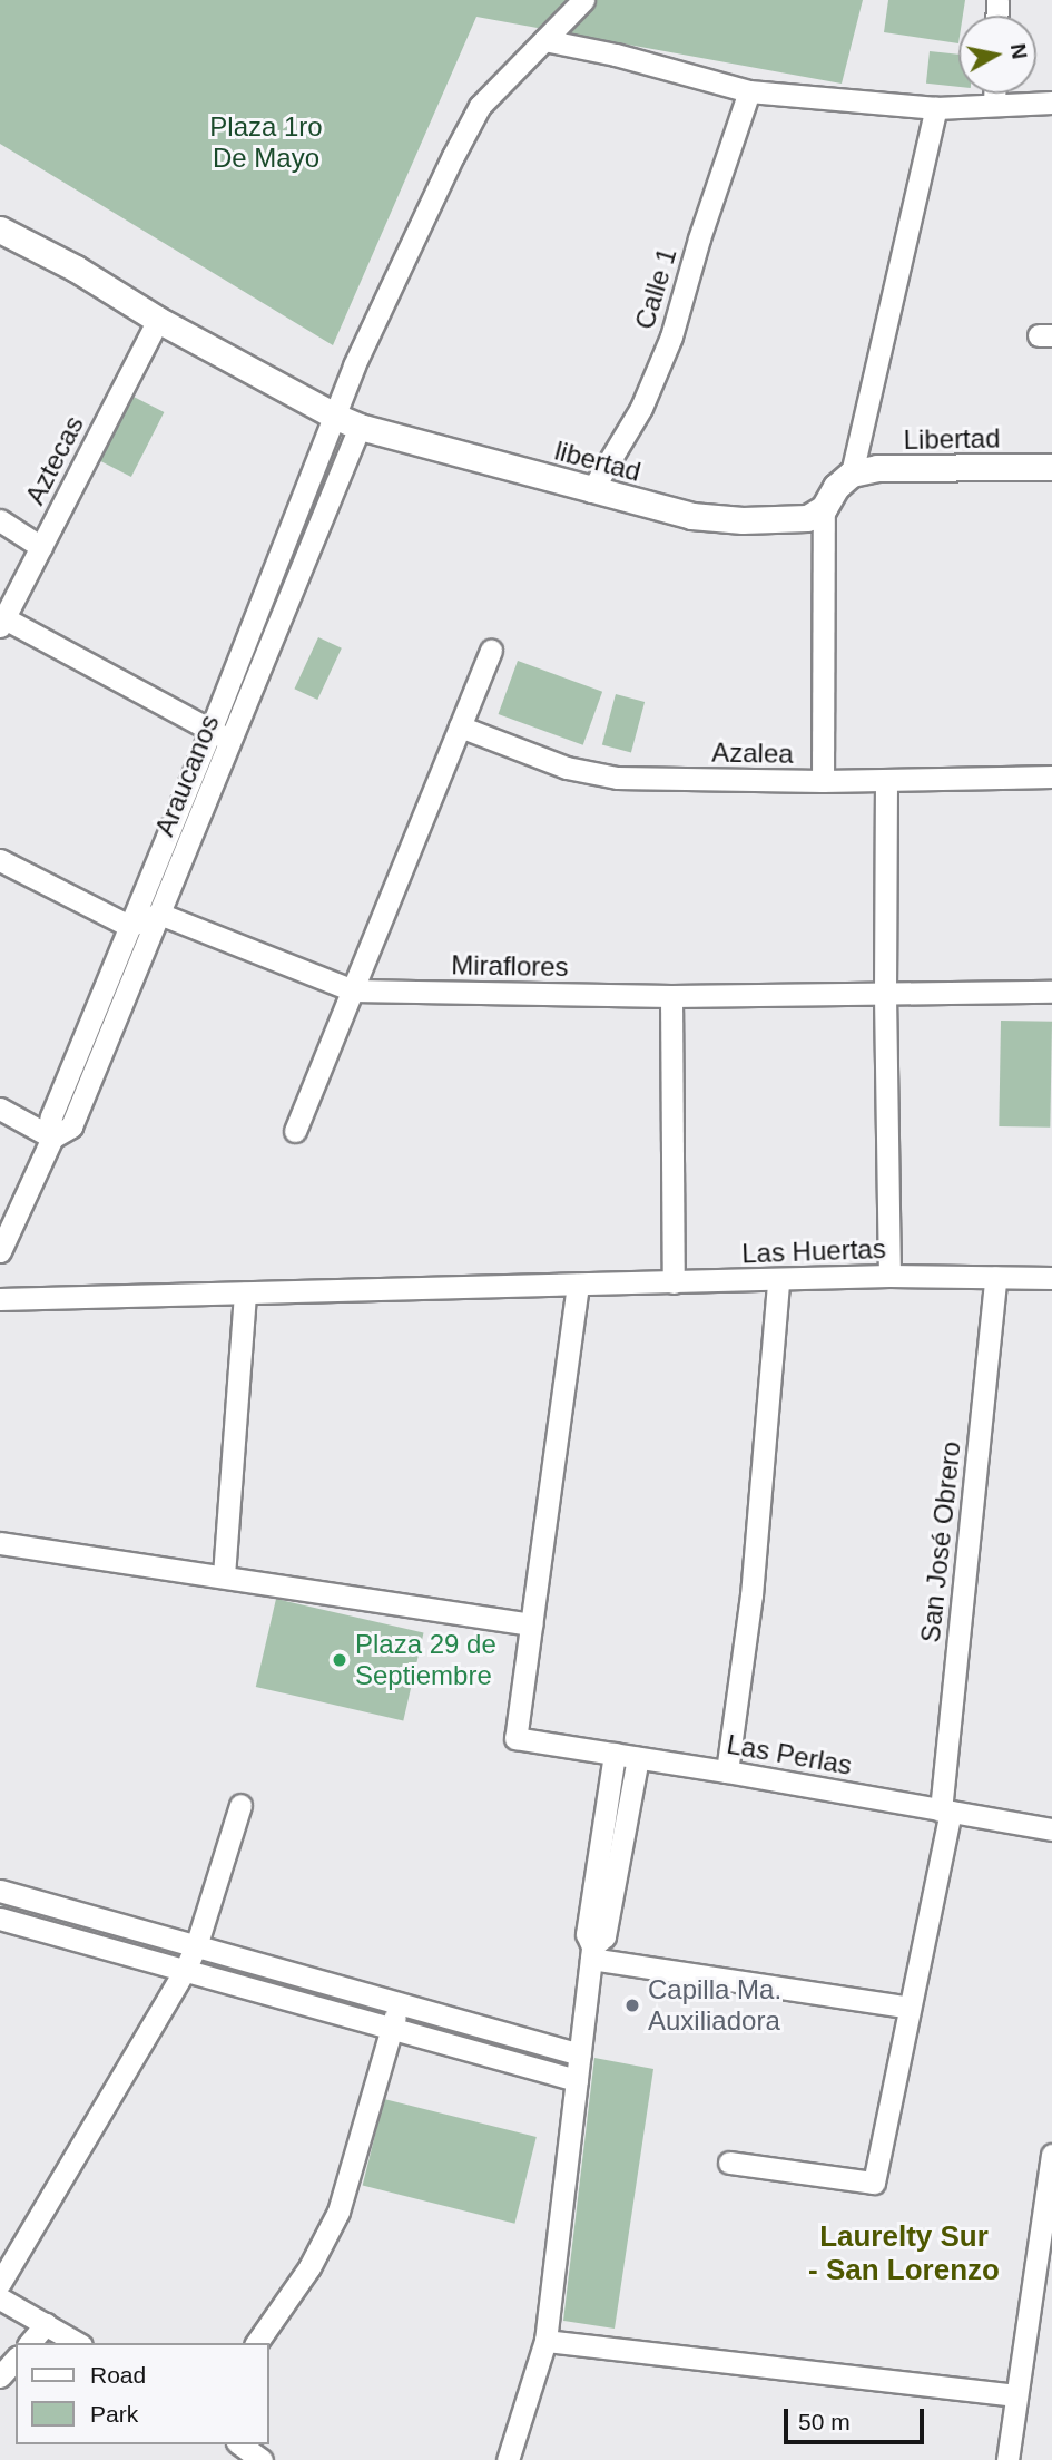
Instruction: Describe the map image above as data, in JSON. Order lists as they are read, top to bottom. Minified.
{"streets":{"main road":["Libertad","libertad"],"street":["Calle 1","Aztecas","Azalea","Araucanos","Miraflores","Las Huertas","San José Obrero","Las Perlas"]},"crossings":[["Calle 1","libertad"],["Aztecas","libertad"],["libertad","Araucanos"],["Araucanos","Miraflores"],["Las Huertas","San José Obrero"],["San José Obrero","Las Perlas"]],"districts":["Laurelty Sur - San Lorenzo"],"parks":["Plaza 1ro De Mayo"],"places":["Plaza 29 de Septiembre","Capilla Ma. Auxiliadora"],"legend":["Road","Park"],"scale_bar":"50 m","north":"right"}
